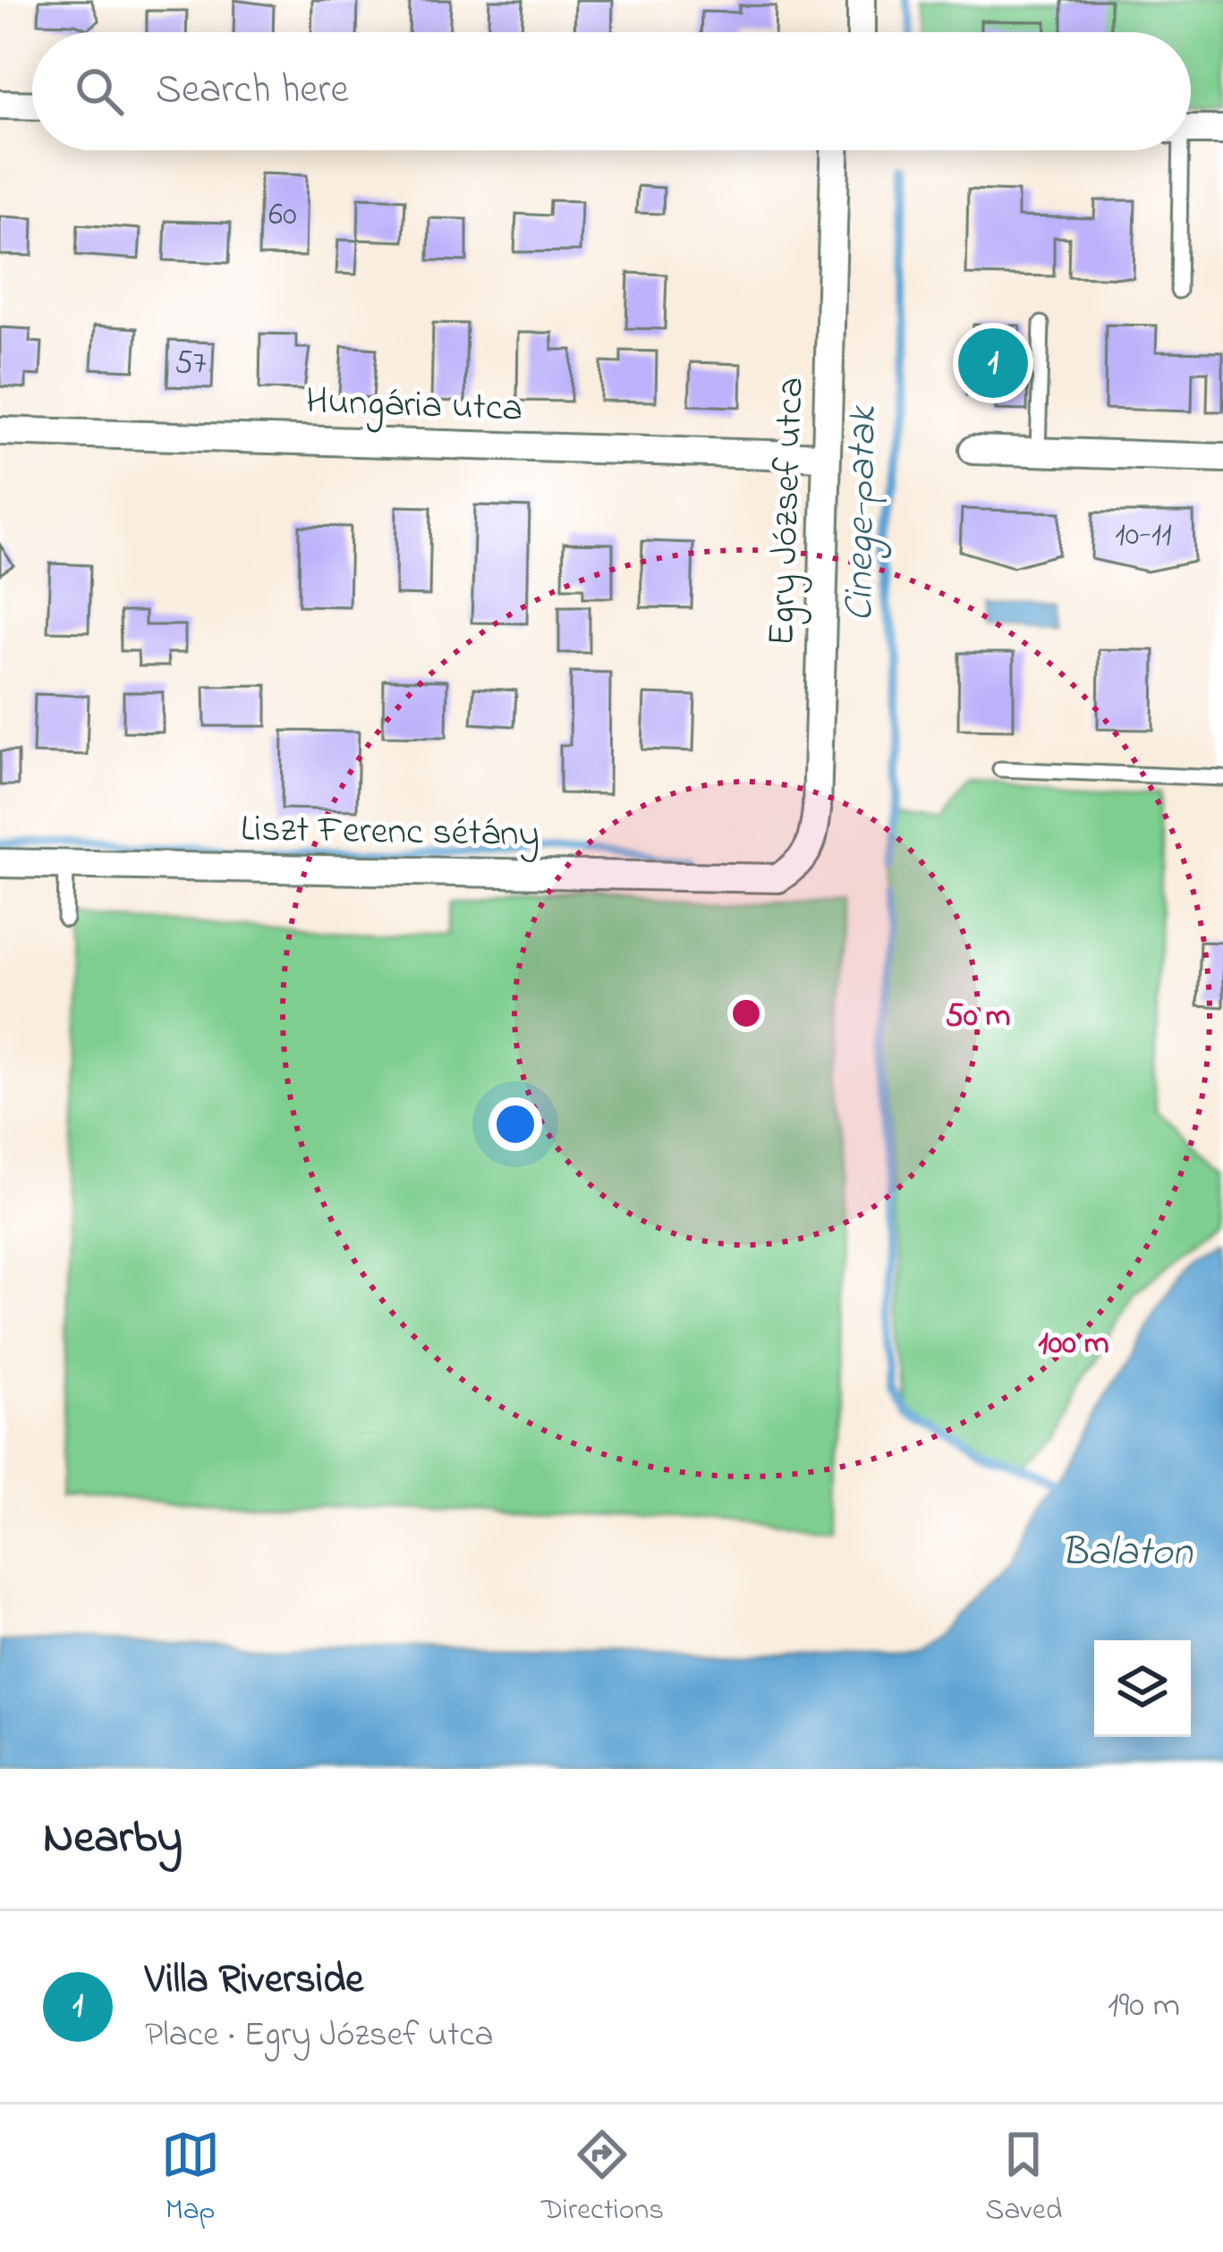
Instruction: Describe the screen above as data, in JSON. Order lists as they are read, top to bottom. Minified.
{"streets":{"street":["Hungária utca","Egry József utca","Liszt Ferenc sétány"]},"crossings":[["Hungária utca","Egry József utca"],["Egry József utca","Liszt Ferenc sétány"]],"water":["Cinege-patak","Balaton"],"house_numbers":["60","57","10-11"],"page":{"search":"Search here","pins":"1","heading":"Nearby","list":[{"mark":"1","name":"Villa Riverside","note":"Place · Egry József utca","value":"190 m"}],"nav":["Map","Directions","Saved"]},"rings":["50 m","100 m"]}
